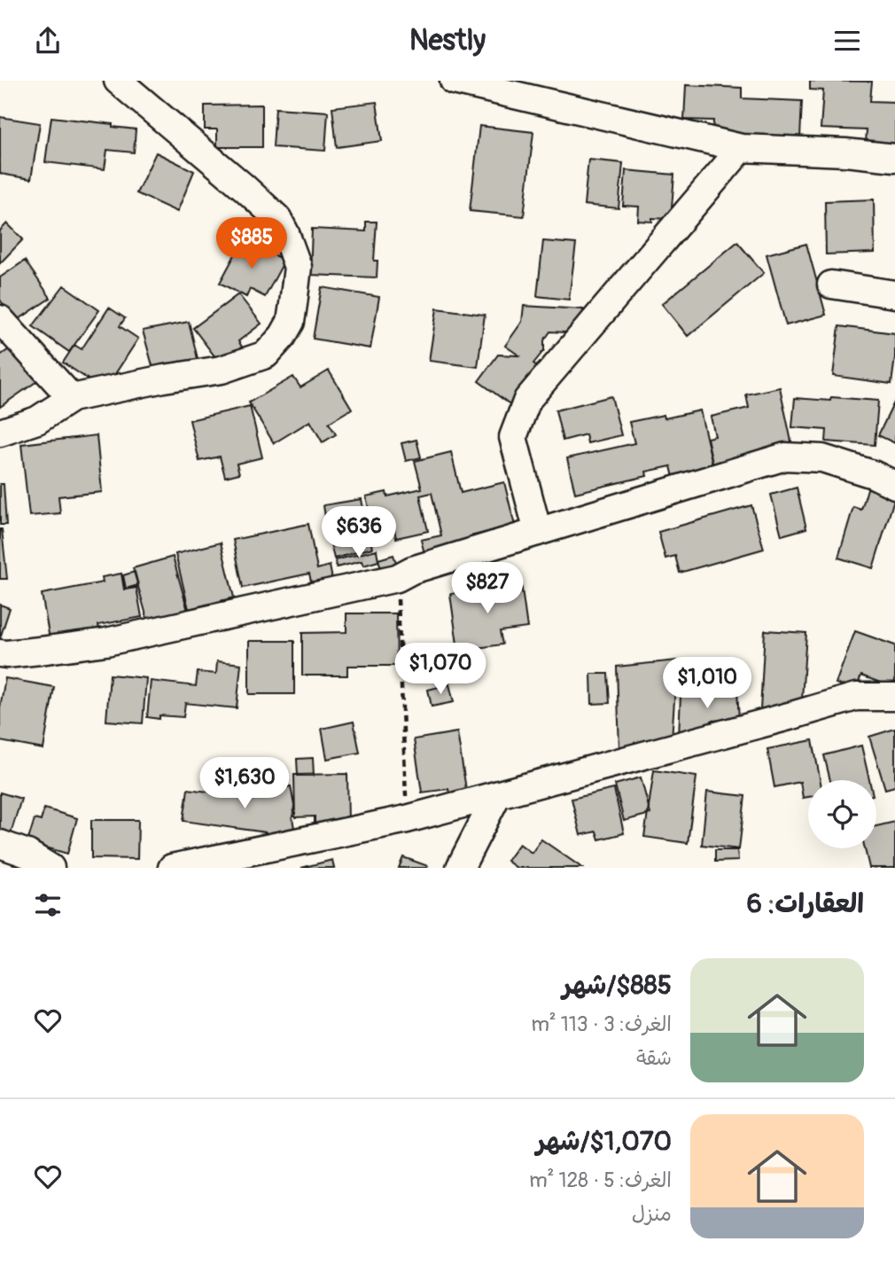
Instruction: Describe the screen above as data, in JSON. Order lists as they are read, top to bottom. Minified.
{"page":{"header":"Nestly","price":["$885","$636","$827","$1,070","$1,010","$1,630"],"heading":"العقارات: 6","list":[{"name":"$885/شهر","note":"الغرف: 3 · 113 m² · شقة"},{"name":"$1,070/شهر","note":"الغرف: 5 · 128 m² · منزل"}]}}
